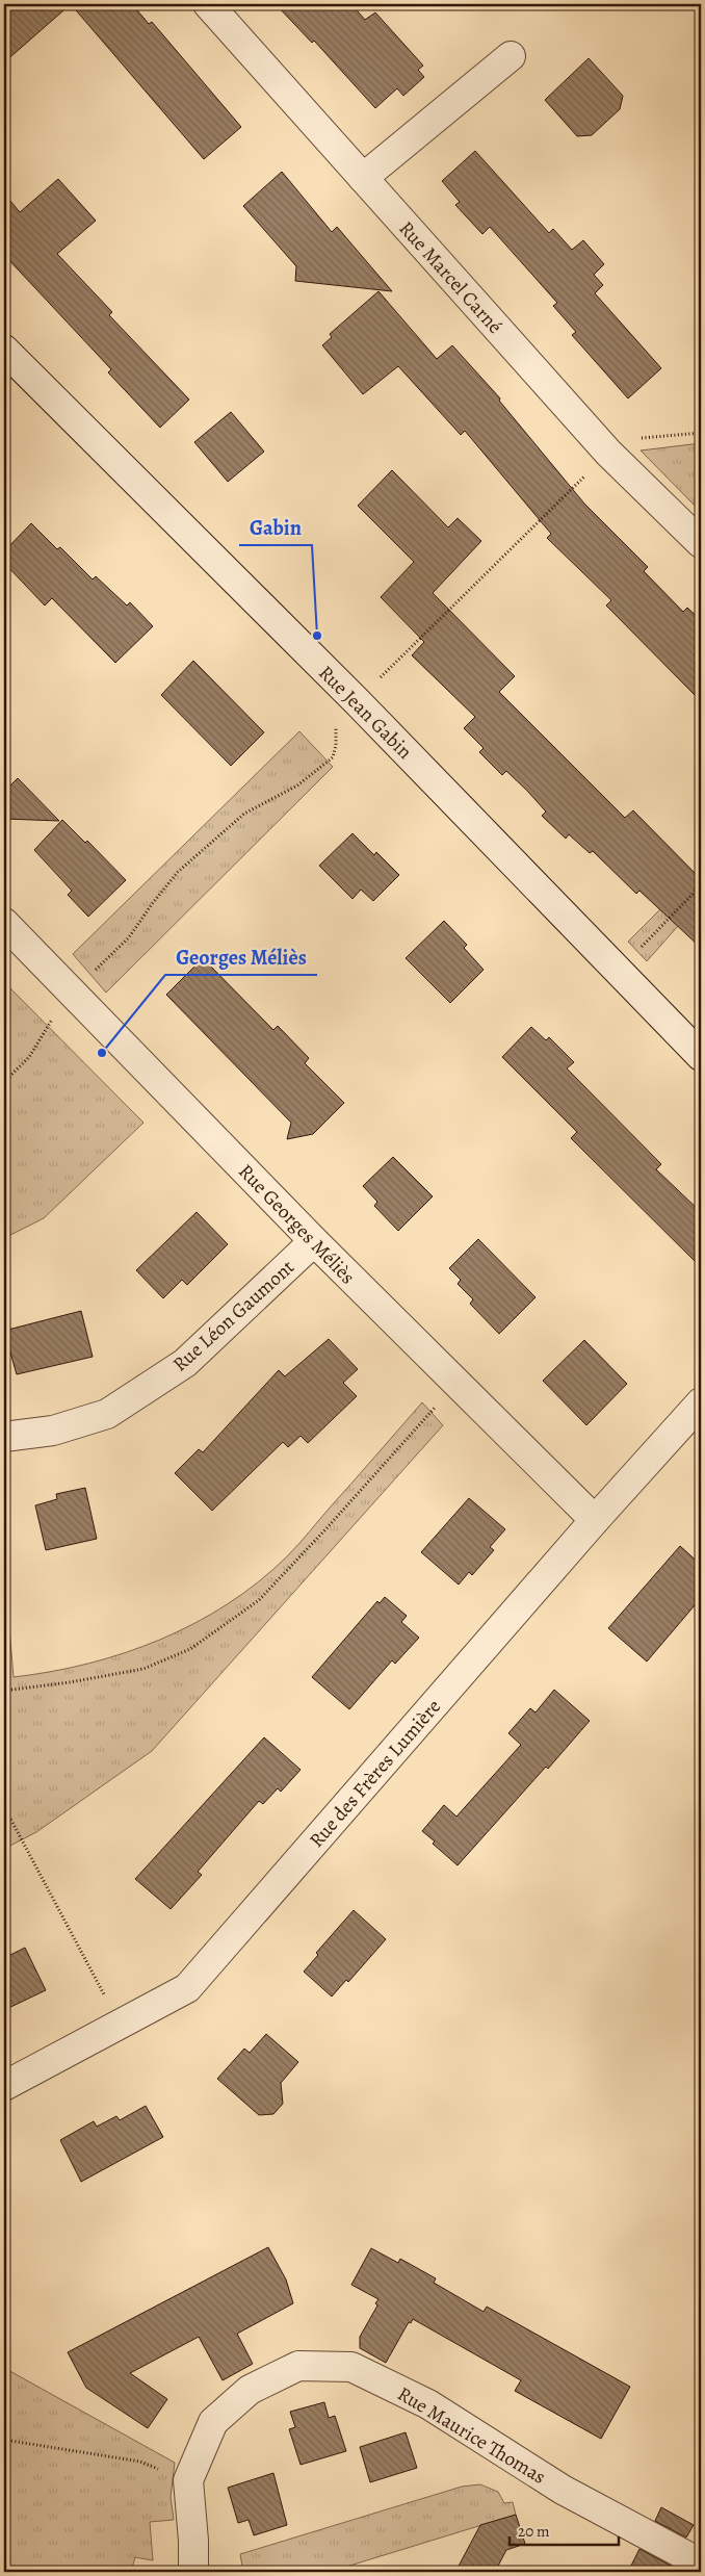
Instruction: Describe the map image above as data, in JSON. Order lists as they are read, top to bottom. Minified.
{"streets":{"street":["Rue Marcel Carné","Rue Jean Gabin","Rue Georges Méliès","Rue Léon Gaumont","Rue des Frères Lumière","Rue Maurice Thomas"]},"crossings":[["Rue Georges Méliès","Rue Léon Gaumont"],["Rue Georges Méliès","Rue des Frères Lumière"]],"places":["Gabin","Georges Méliès"],"scale_bar":"20 m"}
